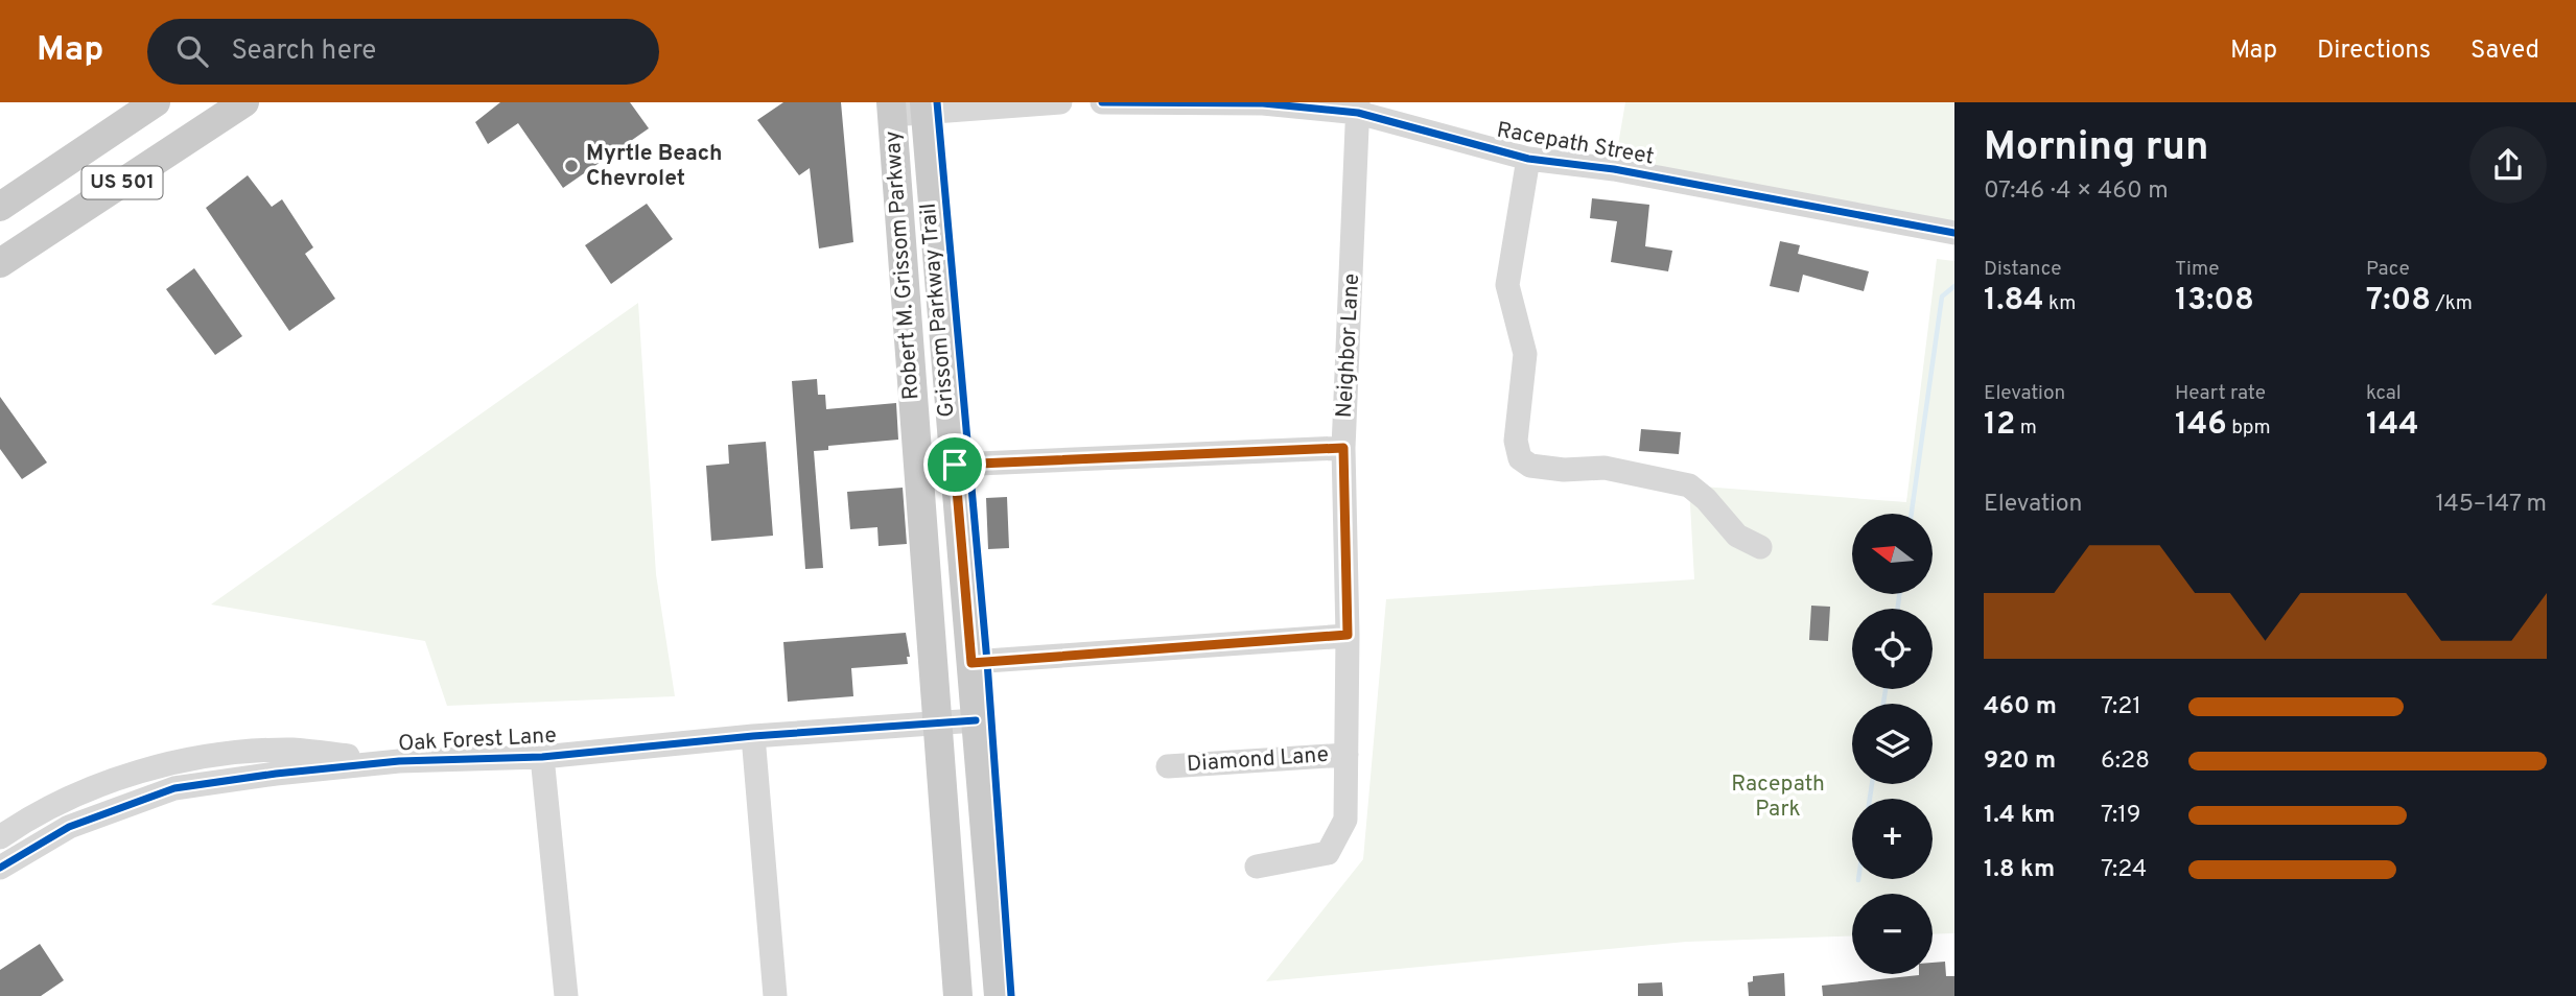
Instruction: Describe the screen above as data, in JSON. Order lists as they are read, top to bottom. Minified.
{"streets":{"main road":["US 501","Robert M. Grissom Parkway"],"street":["Racepath Street","Neighbor Lane","Oak Forest Lane","Diamond Lane"],"cycle path":["Grissom Parkway Trail"]},"crossings":[["Racepath Street","Neighbor Lane"],["Robert M. Grissom Parkway","Oak Forest Lane"],["Neighbor Lane","Diamond Lane"]],"parks":["Racepath Park"],"places":["Myrtle Beach Chevrolet"],"north":"left","page":{"header":"Map","search":"Search here","nav":["Map","Directions","Saved"],"heading":["Morning run","07:46 · 4 × 460 m"],"stats":[["Distance","1.84 km"],["Time","13:08"],["Pace","7:08 /km"],["Elevation","12 m"],["Heart rate","146 bpm"],["kcal","144"]],"chart":["Elevation","145–147 m"],"map_buttons":["+","−"],"list":[{"name":"460 m","note":"7:21"},{"name":"920 m","note":"6:28"},{"name":"1.4 km","note":"7:19"},{"name":"1.8 km","note":"7:24"}]}}
